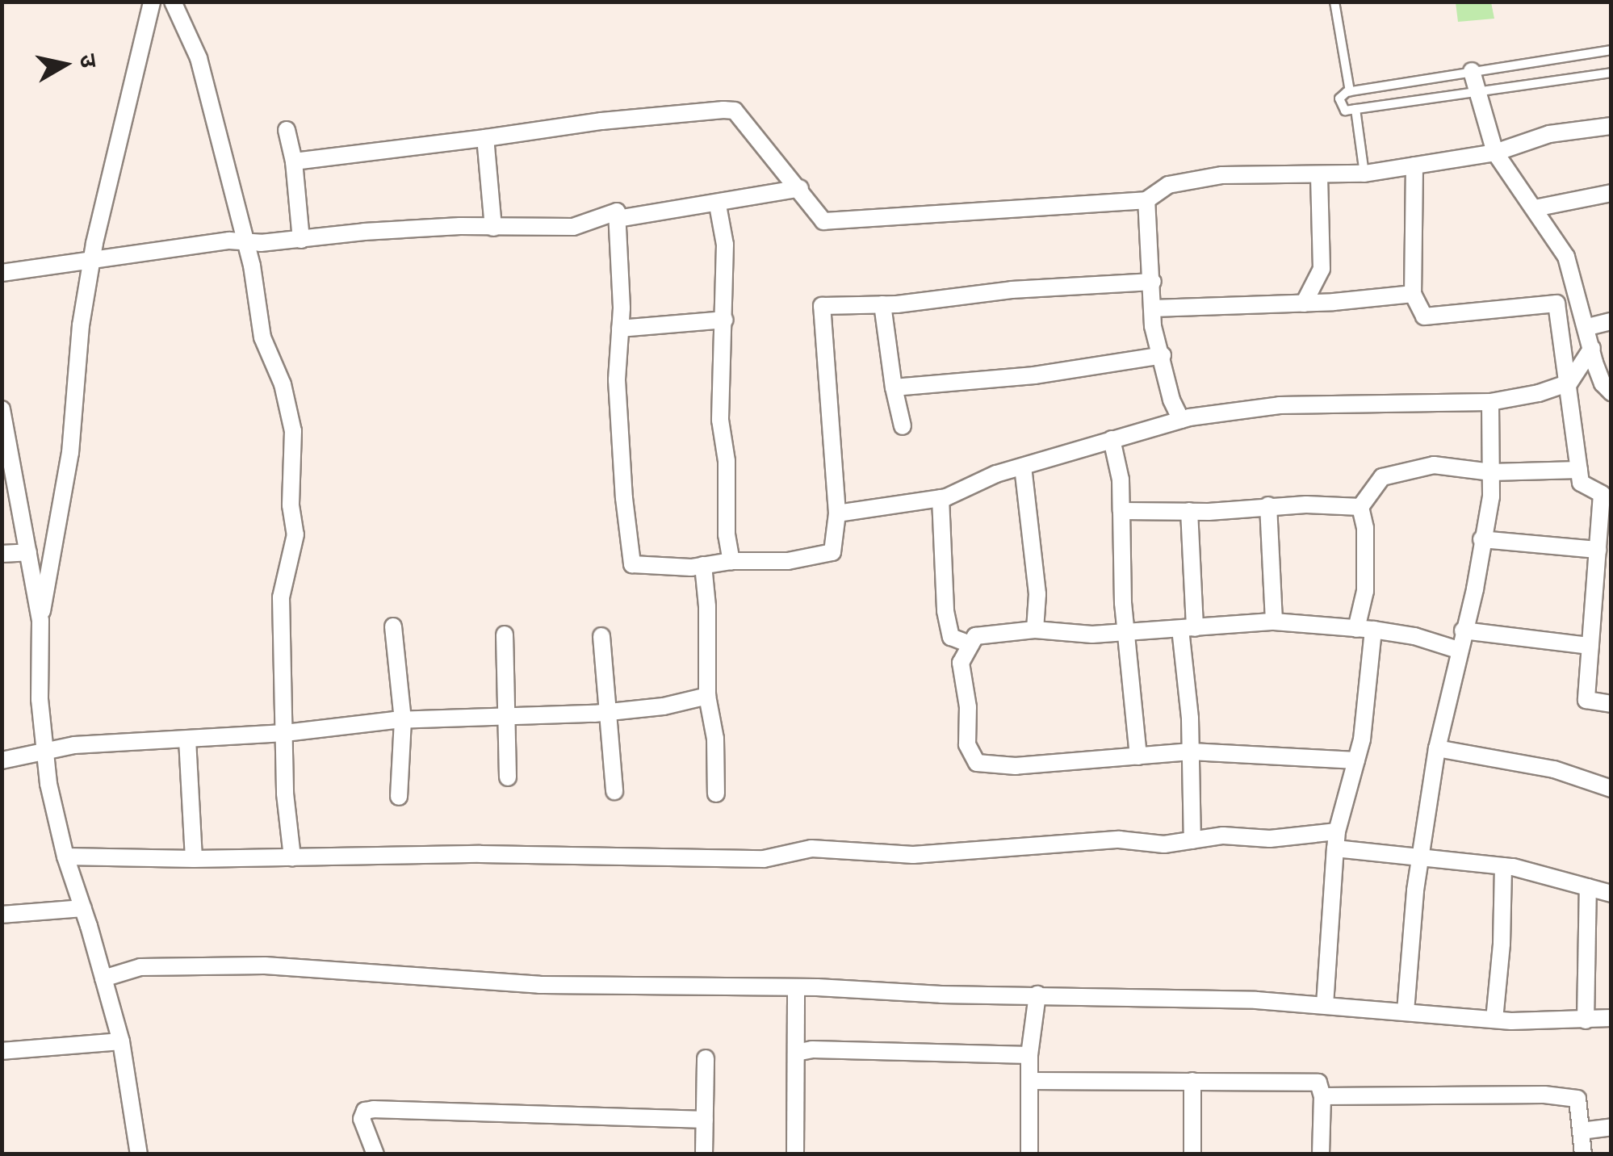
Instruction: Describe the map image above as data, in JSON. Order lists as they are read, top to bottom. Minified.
{"north":"right"}
